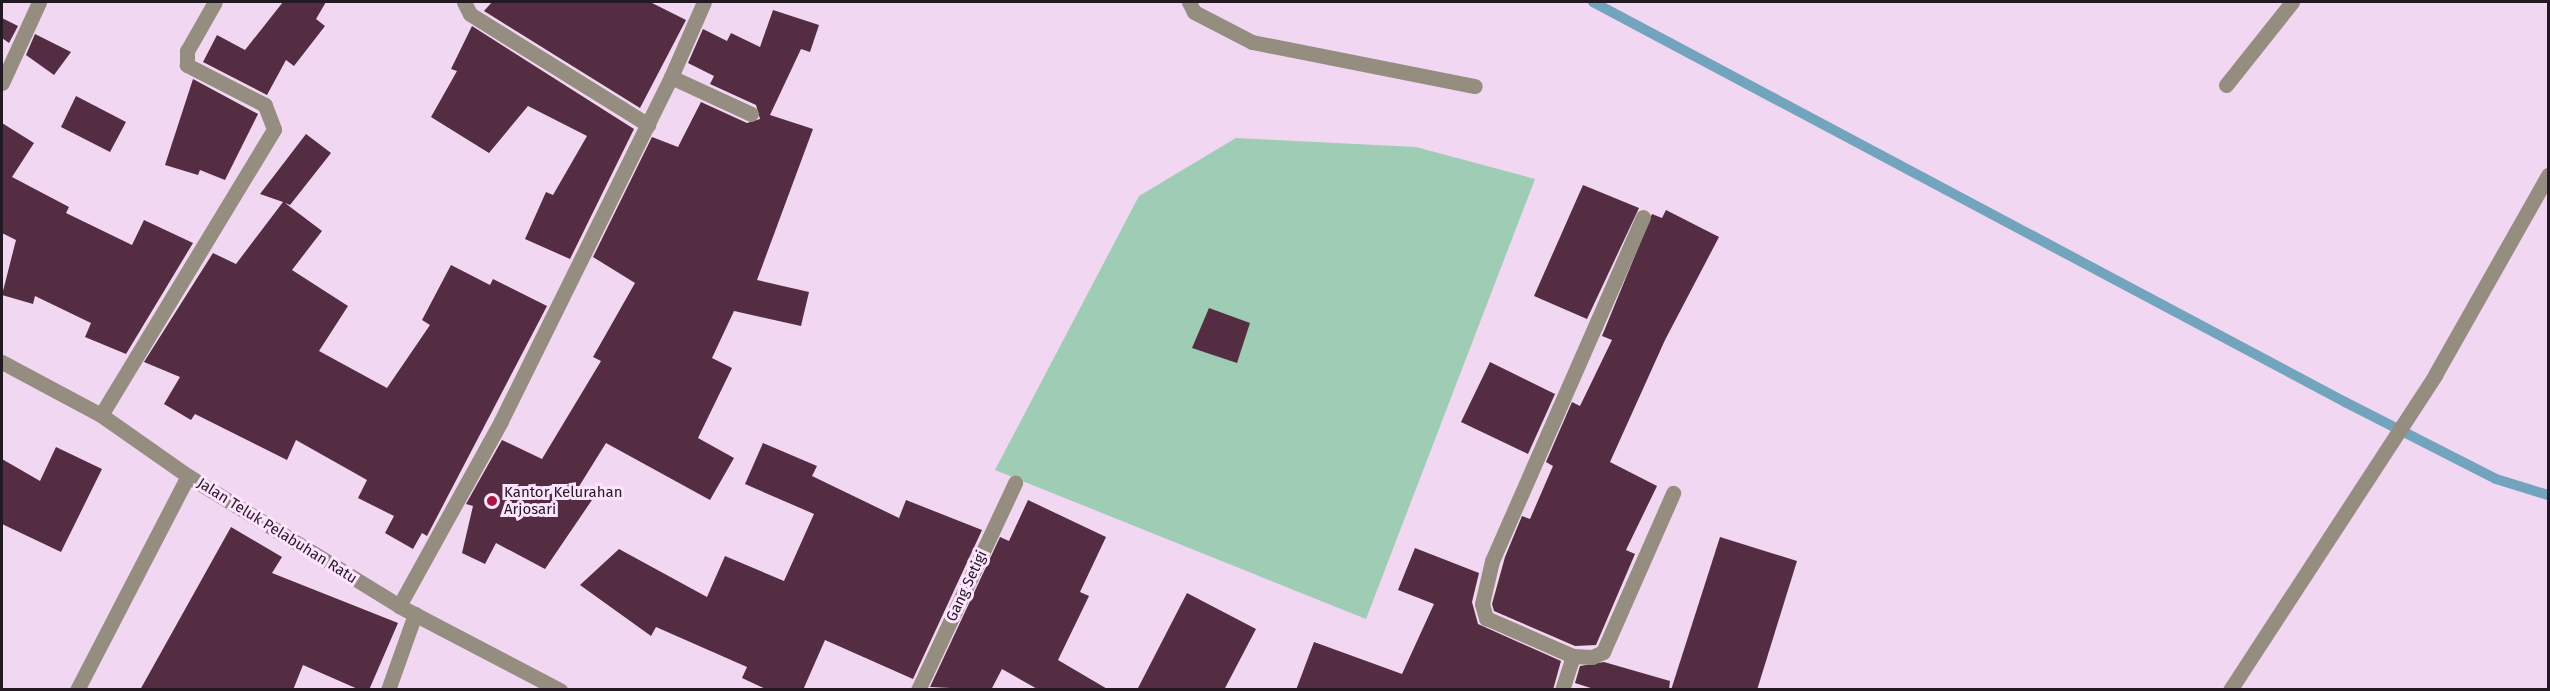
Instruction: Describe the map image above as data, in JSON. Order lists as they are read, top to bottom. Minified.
{"streets":{"street":["Jalan Teluk Pelabuhan Ratu","Gang Setigi"]},"places":["Kantor Kelurahan Arjosari"]}
